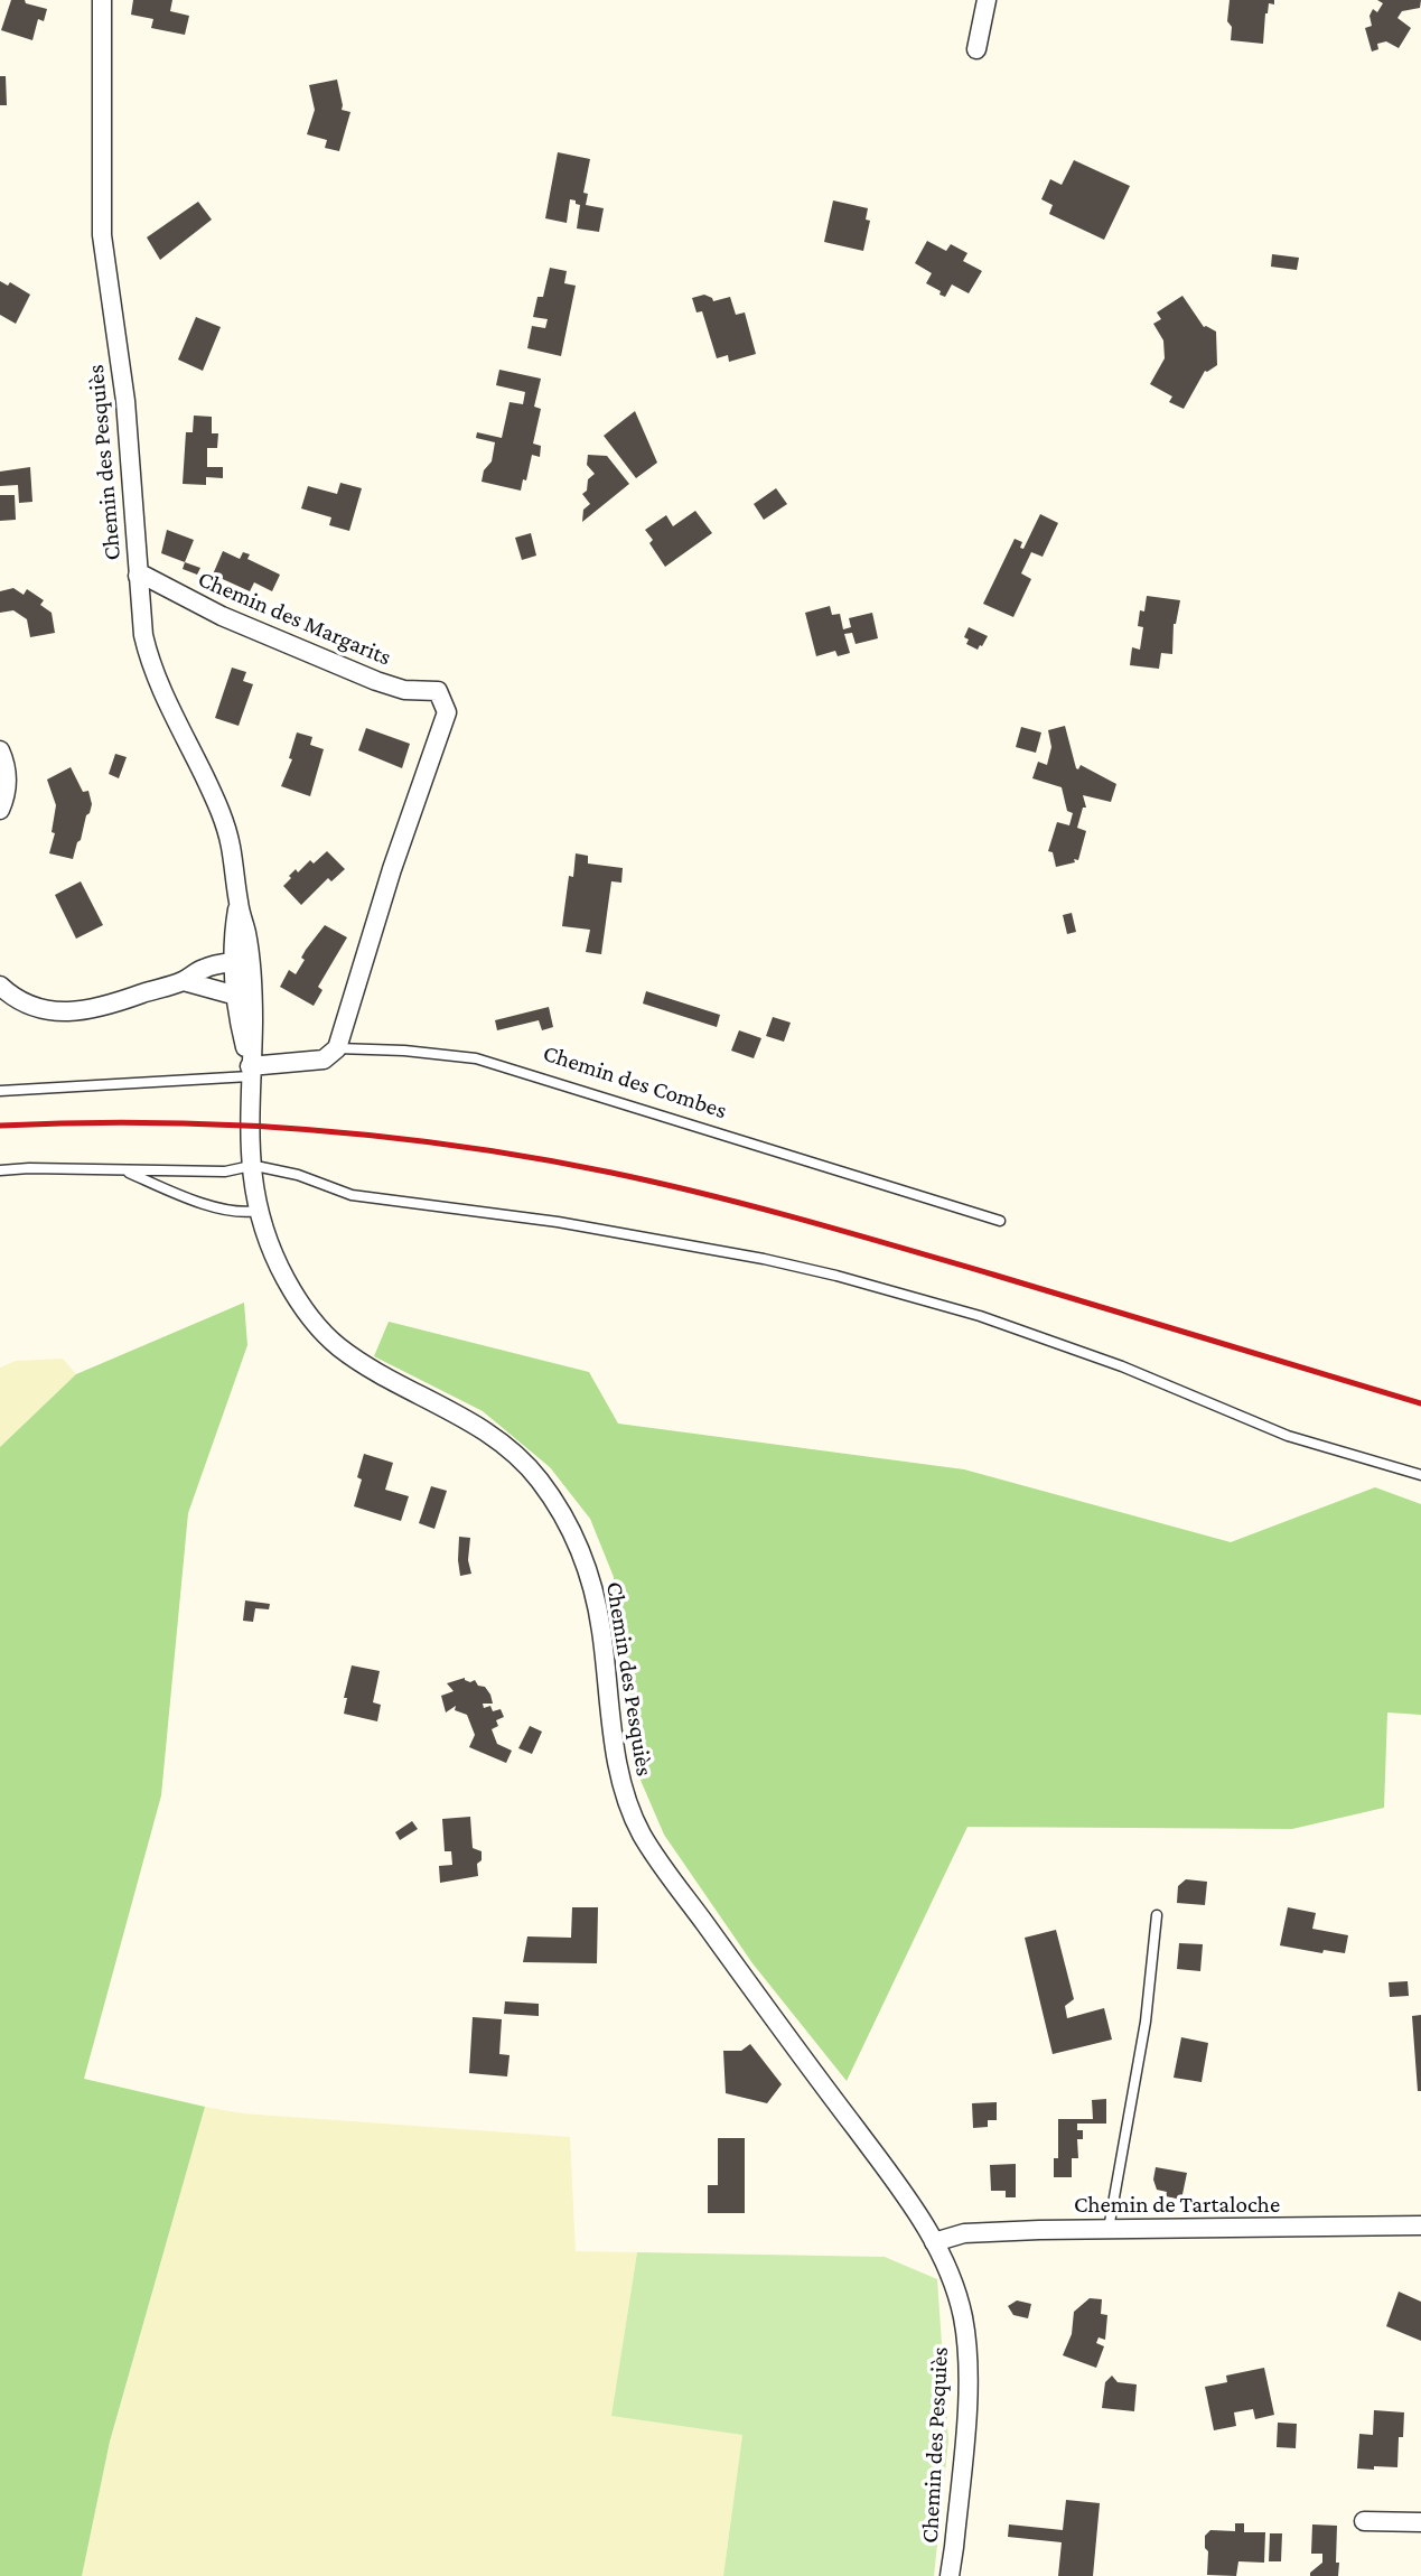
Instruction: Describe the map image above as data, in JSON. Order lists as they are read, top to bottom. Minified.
{"streets":{"street":["Chemin des Pesquiès","Chemin des Margarits","Chemin des Combes","Chemin de Tartaloche"]},"crossings":[["Chemin des Pesquiès","Chemin des Margarits"],["Chemin des Pesquiès","Chemin des Combes"],["Chemin des Pesquiès","Chemin de Tartaloche"],["Chemin des Margarits","Chemin des Combes"]]}
